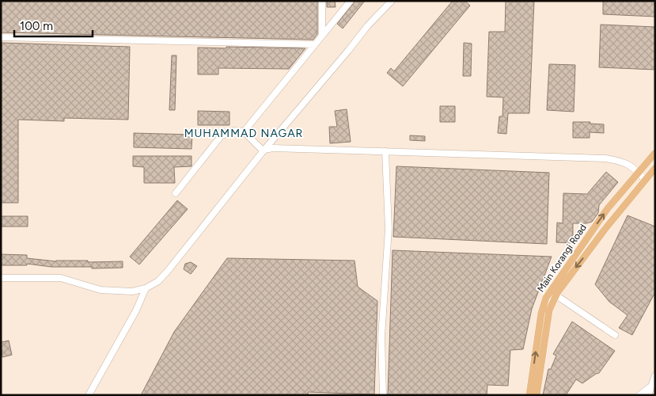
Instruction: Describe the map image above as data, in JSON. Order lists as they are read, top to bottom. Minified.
{"streets":{"main road":["Main Korangi Road"]},"districts":["MUHAMMAD NAGAR"],"scale_bar":"100 m"}
